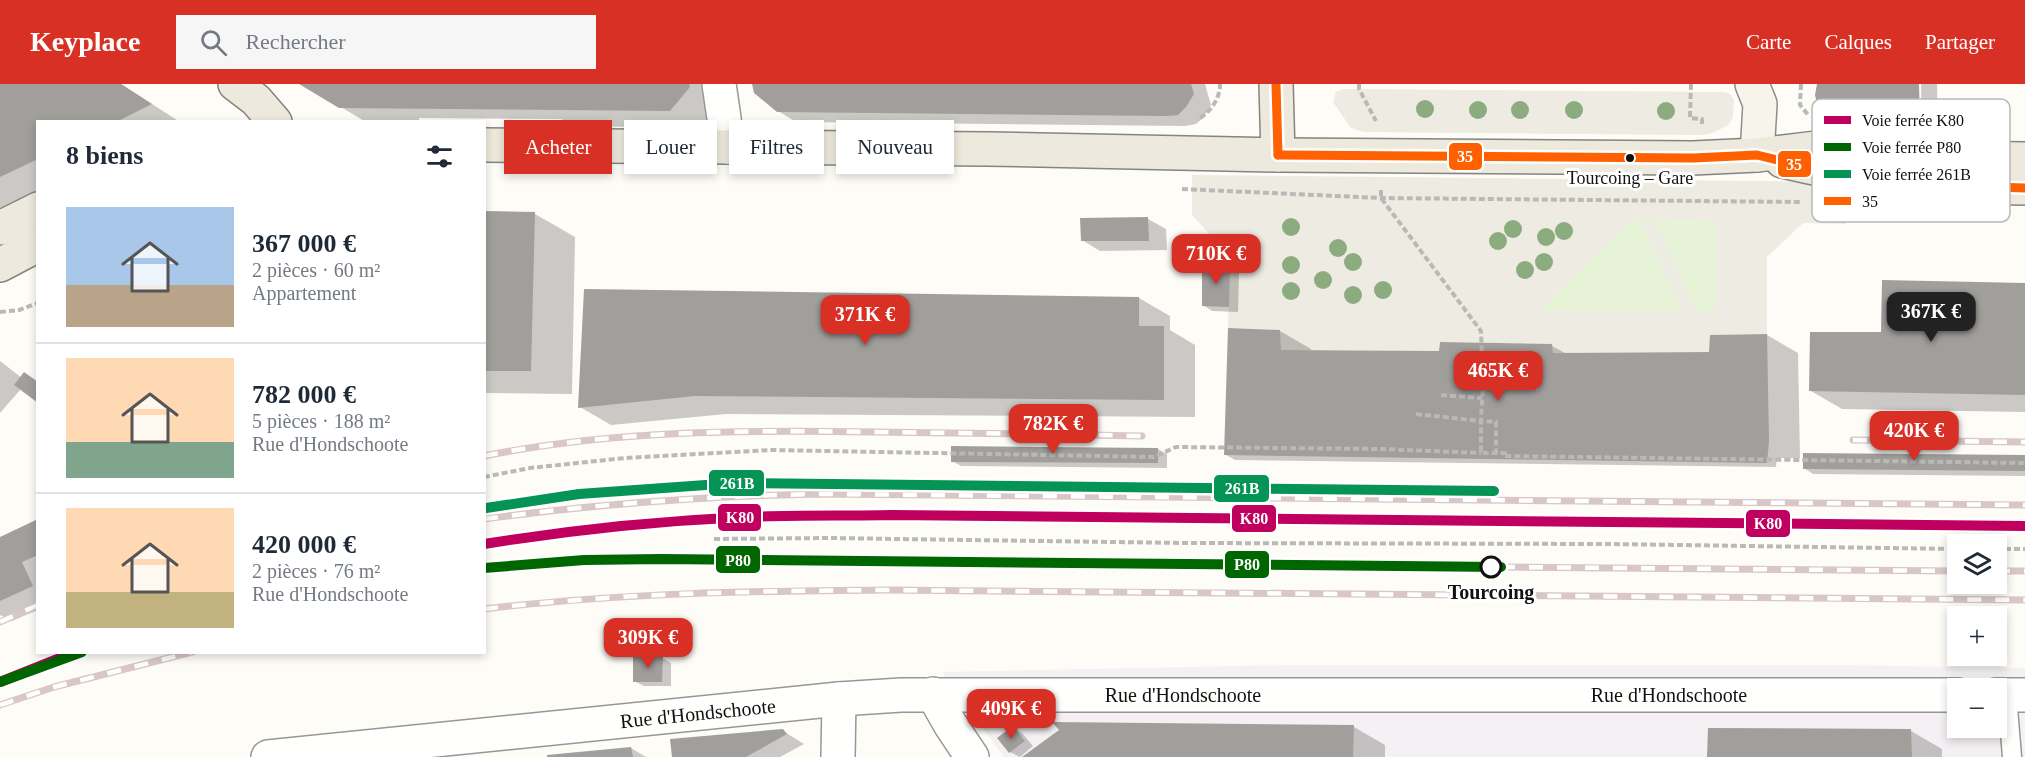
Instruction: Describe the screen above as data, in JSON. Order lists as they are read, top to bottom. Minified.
{"streets":{"street":["Rue d'Hondschoote"]},"places":["Tourcoing – Gare","Tourcoing"],"lines":["transit line 35","rail line 261B","rail line K80","rail line P80"],"legend":["Voie ferrée K80","Voie ferrée P80","Voie ferrée 261B","35"],"page":{"header":"Keyplace","search":"Rechercher","nav":["Carte","Calques","Partager"],"chip":["Acheter","Louer","Filtres","Nouveau"],"heading":"8 biens","list":[{"name":"367 000 €","note":"2 pièces · 60 m² · Appartement"},{"name":"782 000 €","note":"5 pièces · 188 m² · Rue d'Hondschoote"},{"name":"420 000 €","note":"2 pièces · 76 m² · Rue d'Hondschoote"}],"price":["710K €","367K €","371K €","465K €","782K €","420K €","309K €","409K €"],"map_buttons":["+","−"]}}
